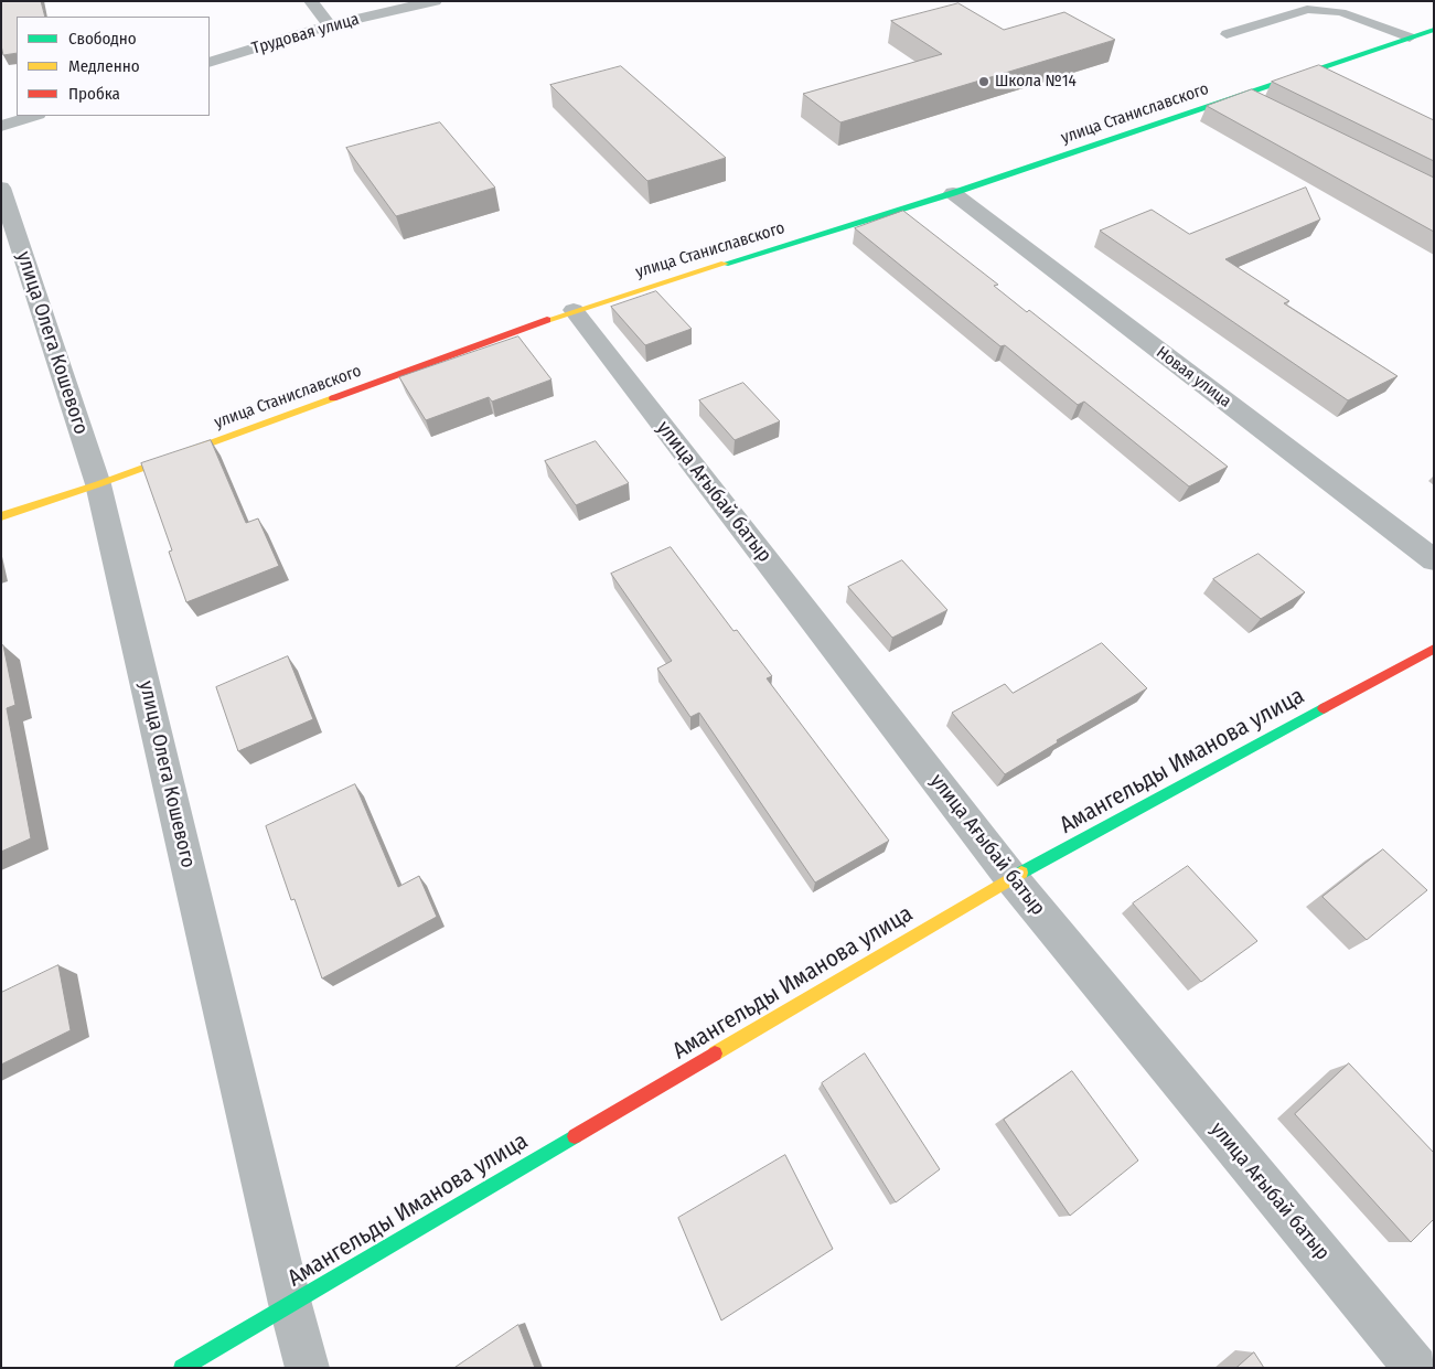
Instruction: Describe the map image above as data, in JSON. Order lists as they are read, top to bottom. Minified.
{"streets":{"street":["Трудовая улица","улица Станиславского","улица Олега Кошевого","Новая улица","улица Ағыбай батыр","Амангельды Иманова улица"]},"crossings":[["улица Станиславского","улица Олега Кошевого"],["улица Станиславского","Новая улица"],["улица Станиславского","улица Ағыбай батыр"],["улица Олега Кошевого","Амангельды Иманова улица"],["улица Ағыбай батыр","Амангельды Иманова улица"]],"places":["Школа №14"],"legend":["Свободно","Медленно","Пробка"]}
